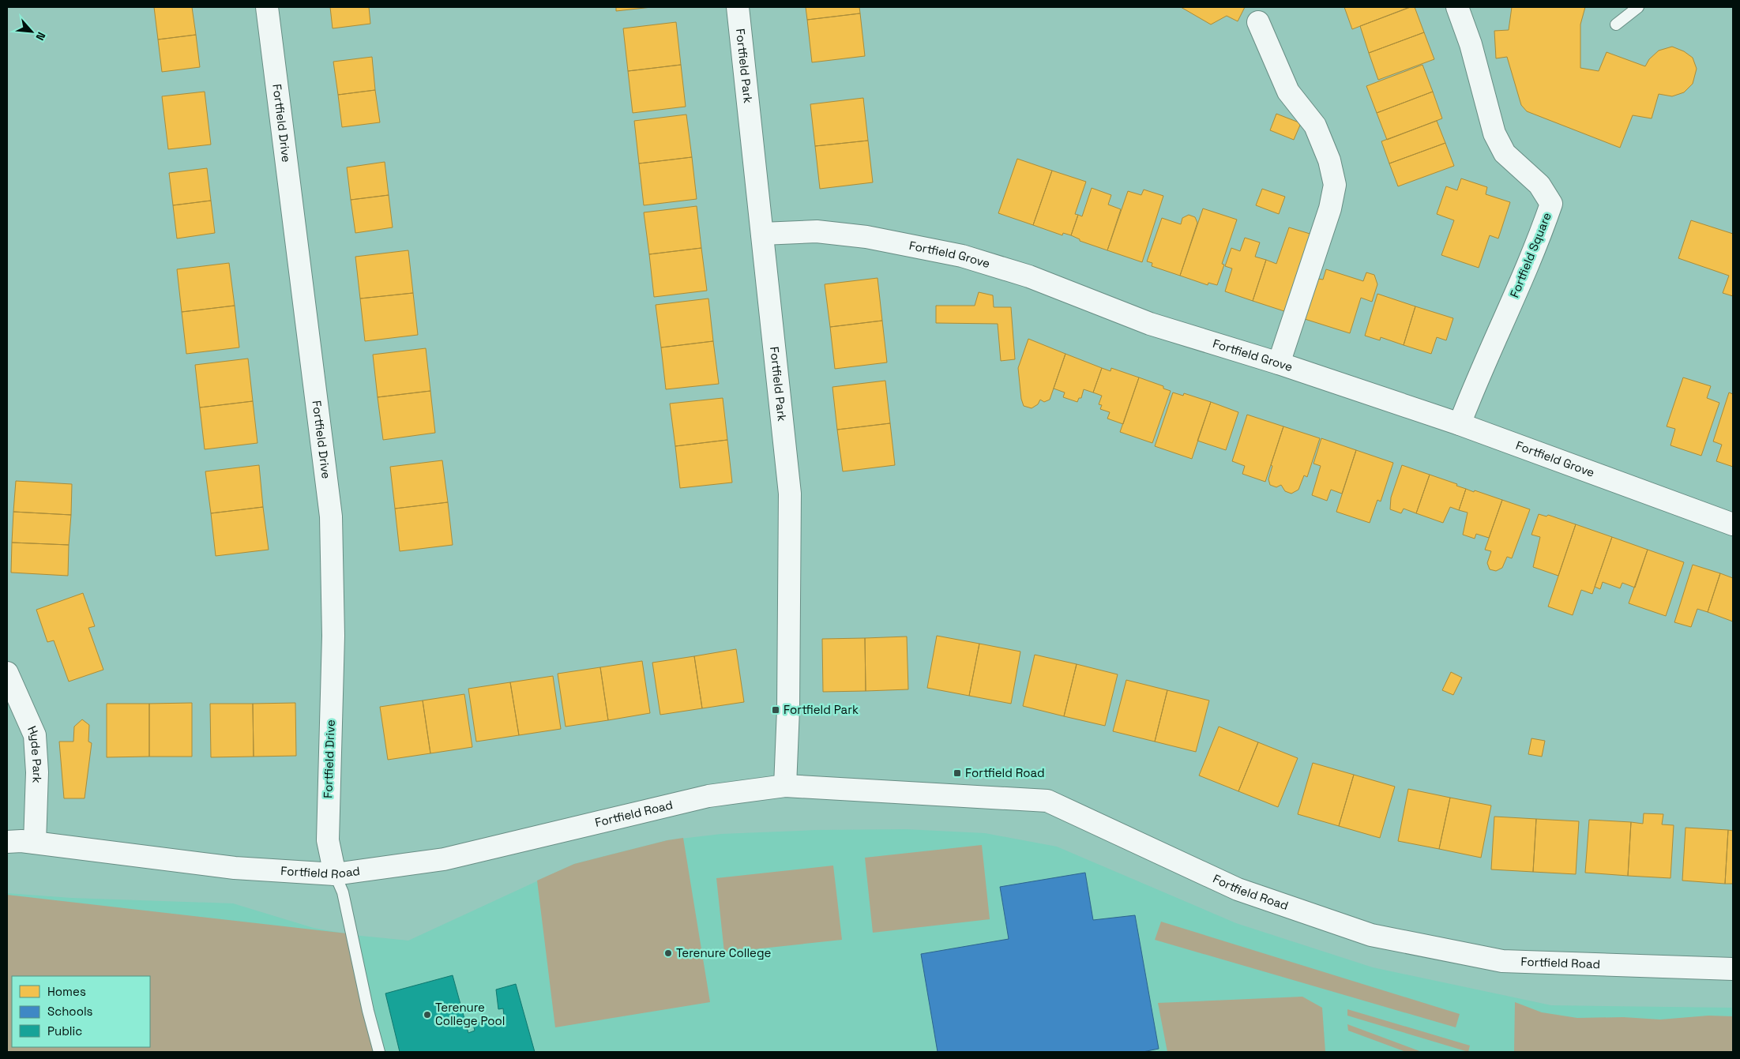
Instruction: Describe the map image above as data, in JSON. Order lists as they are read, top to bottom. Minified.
{"streets":{"street":["Fortfield Park","Fortfield Drive","Fortfield Grove","Fortfield Square","Hyde Park","Fortfield Road"]},"crossings":[["Fortfield Park","Fortfield Grove"],["Fortfield Park","Fortfield Road"],["Fortfield Drive","Fortfield Road"],["Fortfield Grove","Fortfield Square"],["Hyde Park","Fortfield Road"]],"places":{"transit":["Fortfield Park","Fortfield Road"],"other":["Terenure College","Terenure College Pool"]},"legend":["Homes","Schools","Public"],"north":"bottom right"}
